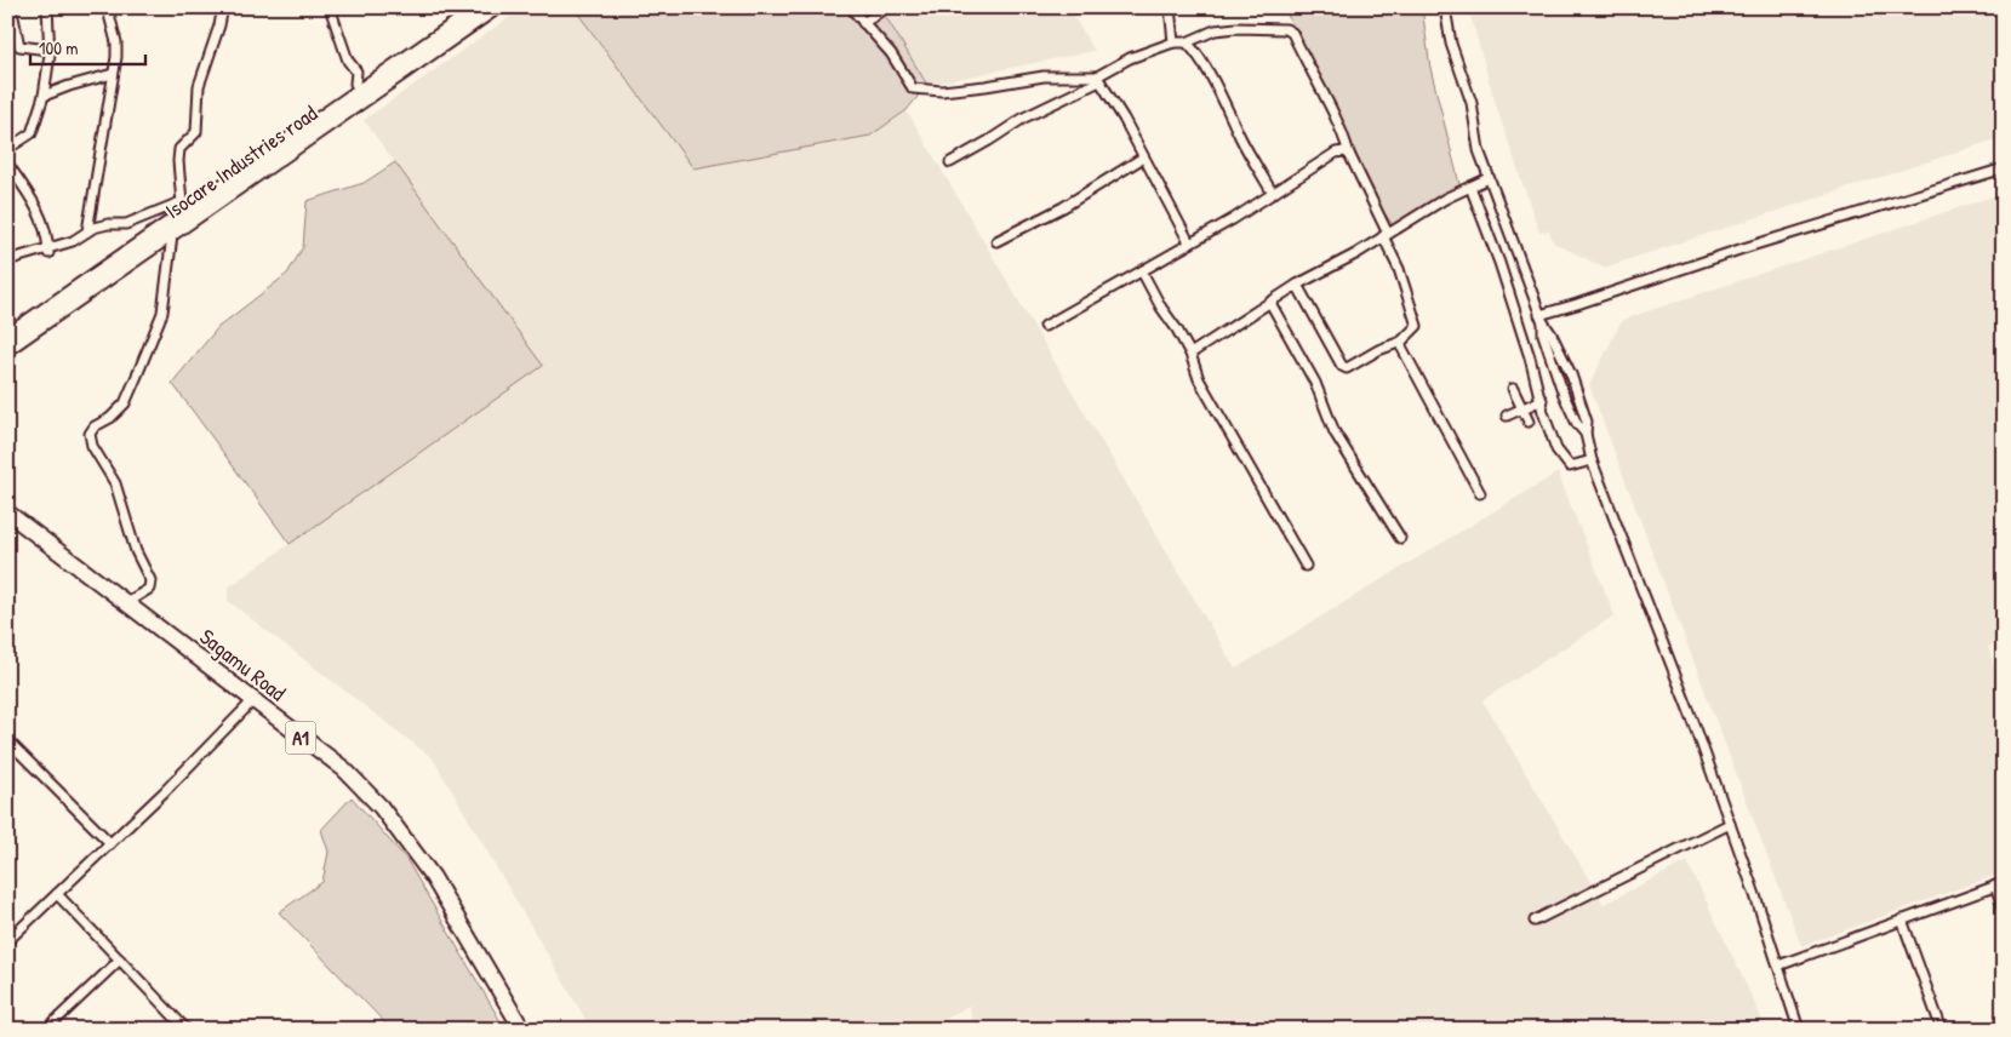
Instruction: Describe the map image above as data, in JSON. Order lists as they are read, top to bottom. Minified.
{"streets":{"highway":["Sagamu Road","A1"],"street":["Isocare Industries road"]},"scale_bar":"100 m"}
